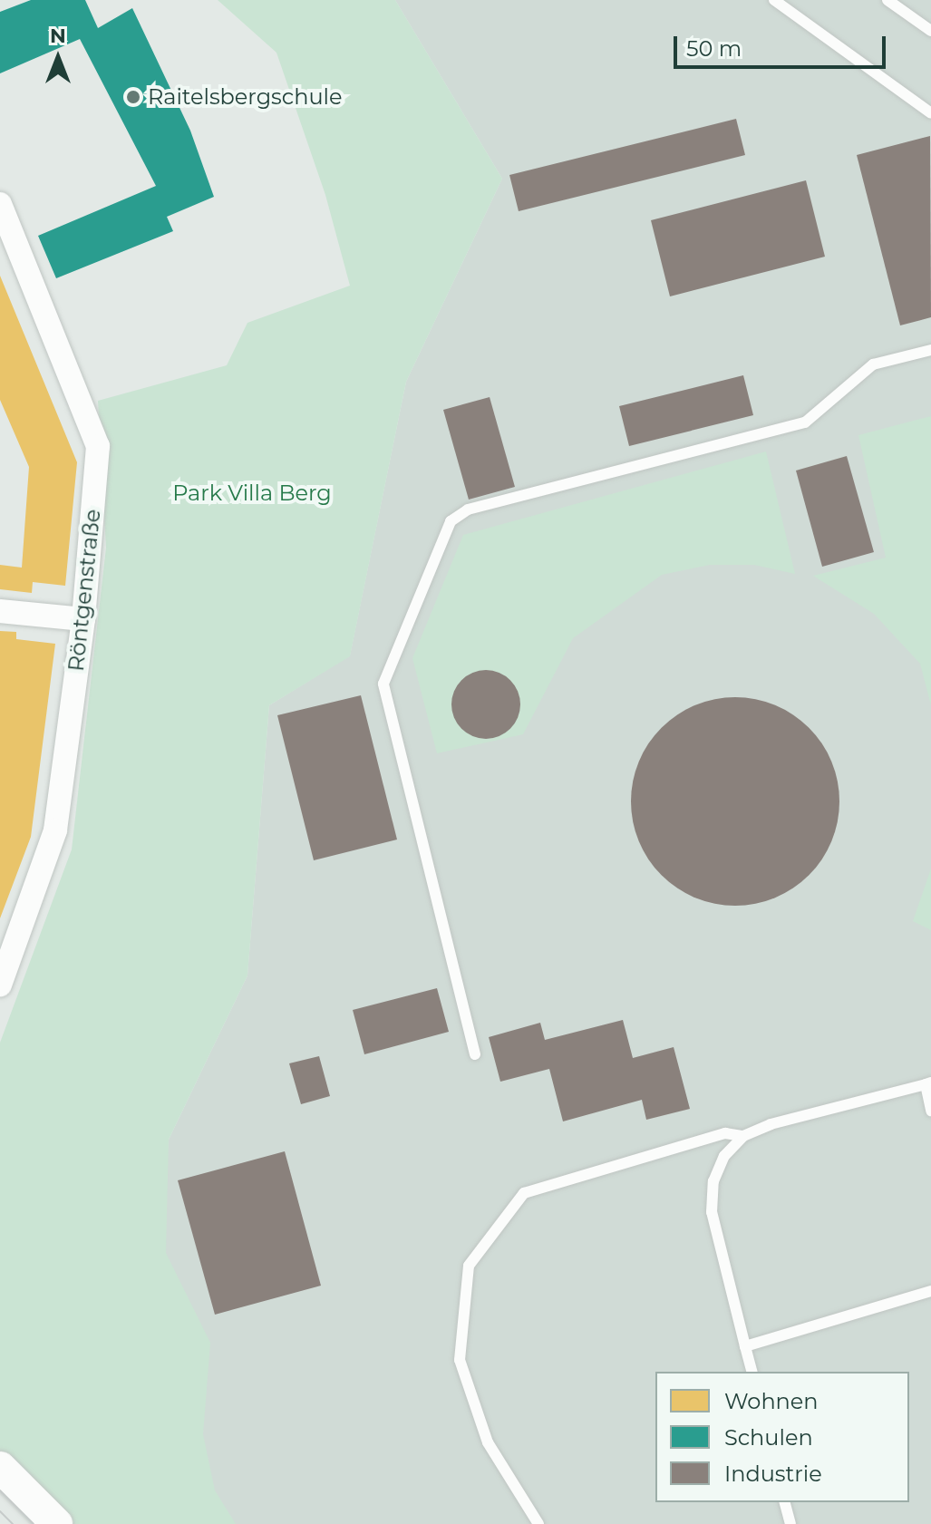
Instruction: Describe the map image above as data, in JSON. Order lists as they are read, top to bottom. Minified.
{"streets":{"street":["Röntgenstraße"]},"parks":["Park Villa Berg"],"places":["Raitelsbergschule"],"legend":["Wohnen","Schulen","Industrie"],"scale_bar":"50 m","north":"top"}
